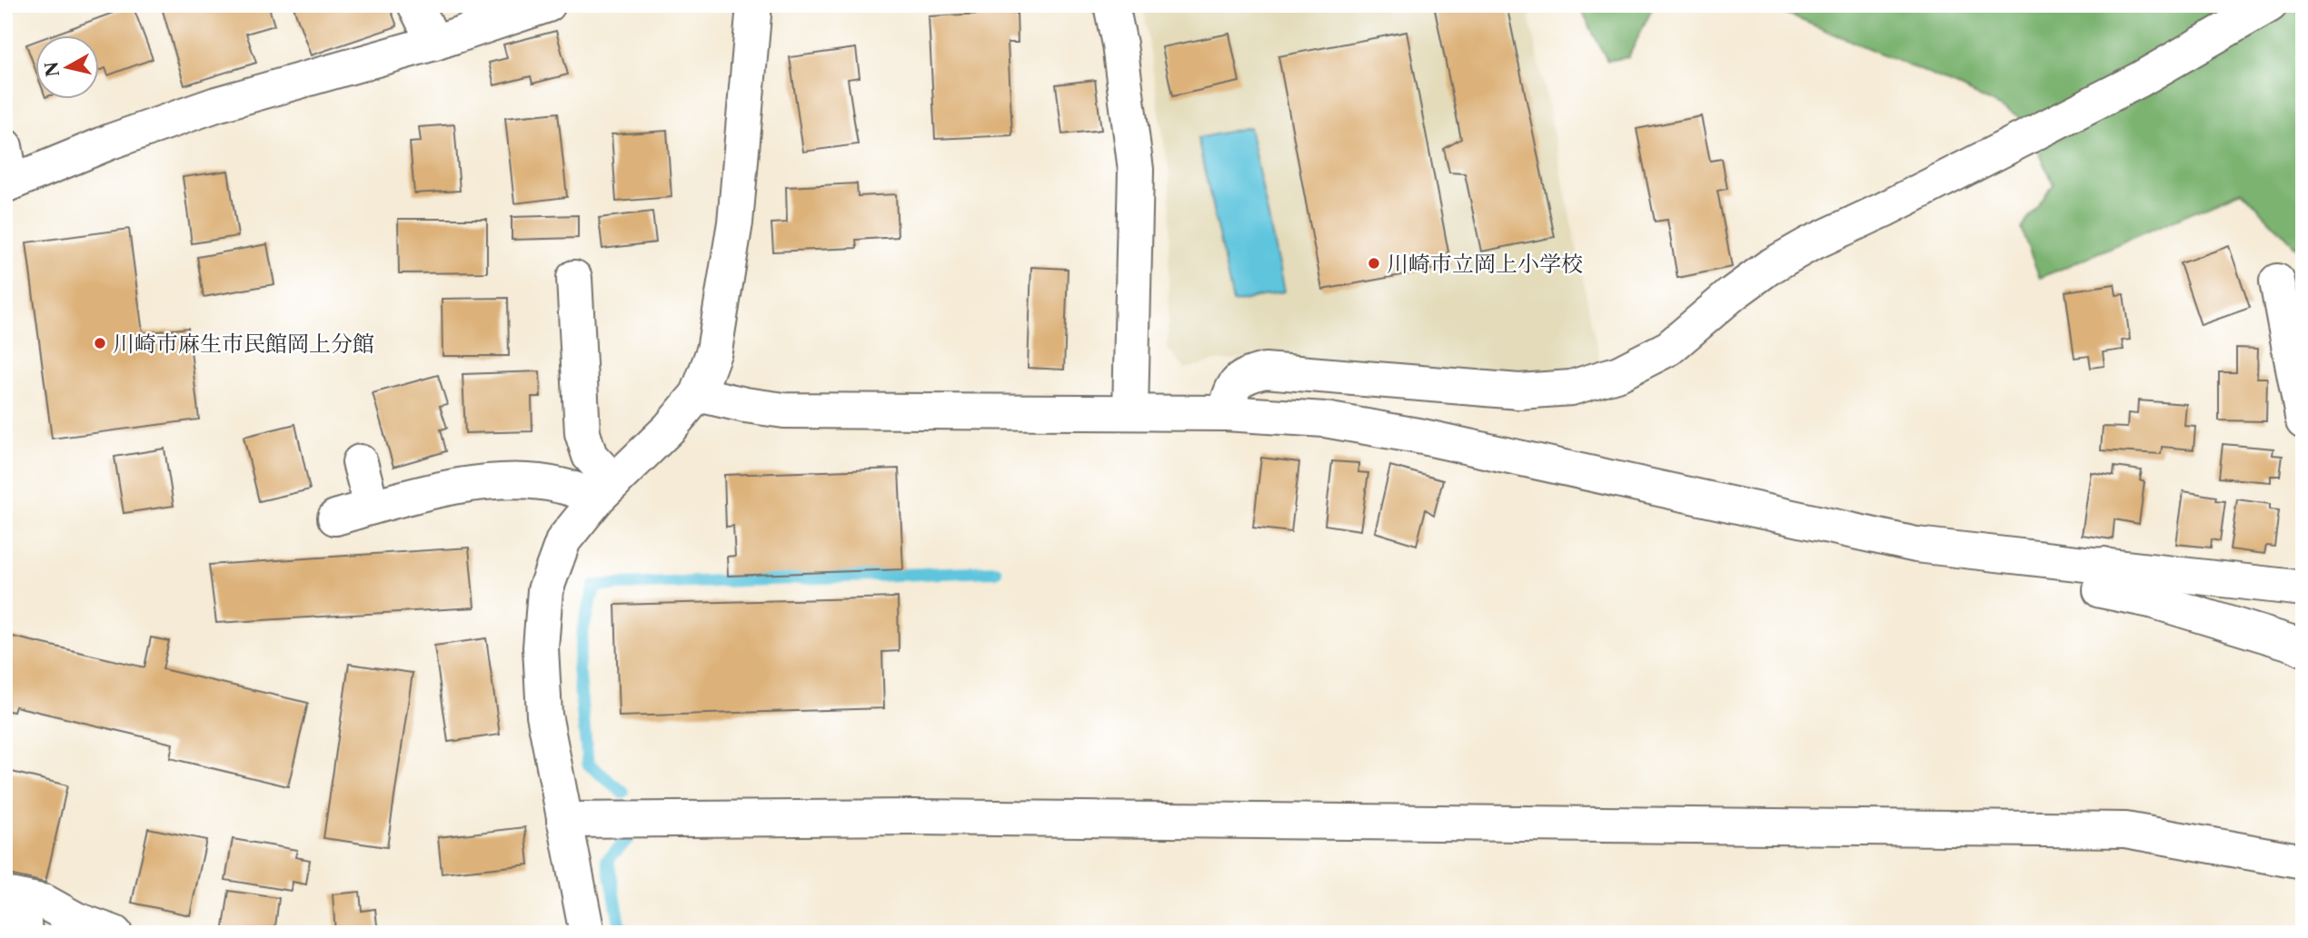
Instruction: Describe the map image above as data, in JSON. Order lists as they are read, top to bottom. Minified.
{"places":["川崎市立岡上小学校","川崎市麻生市民館岡上分館"],"north":"left"}
